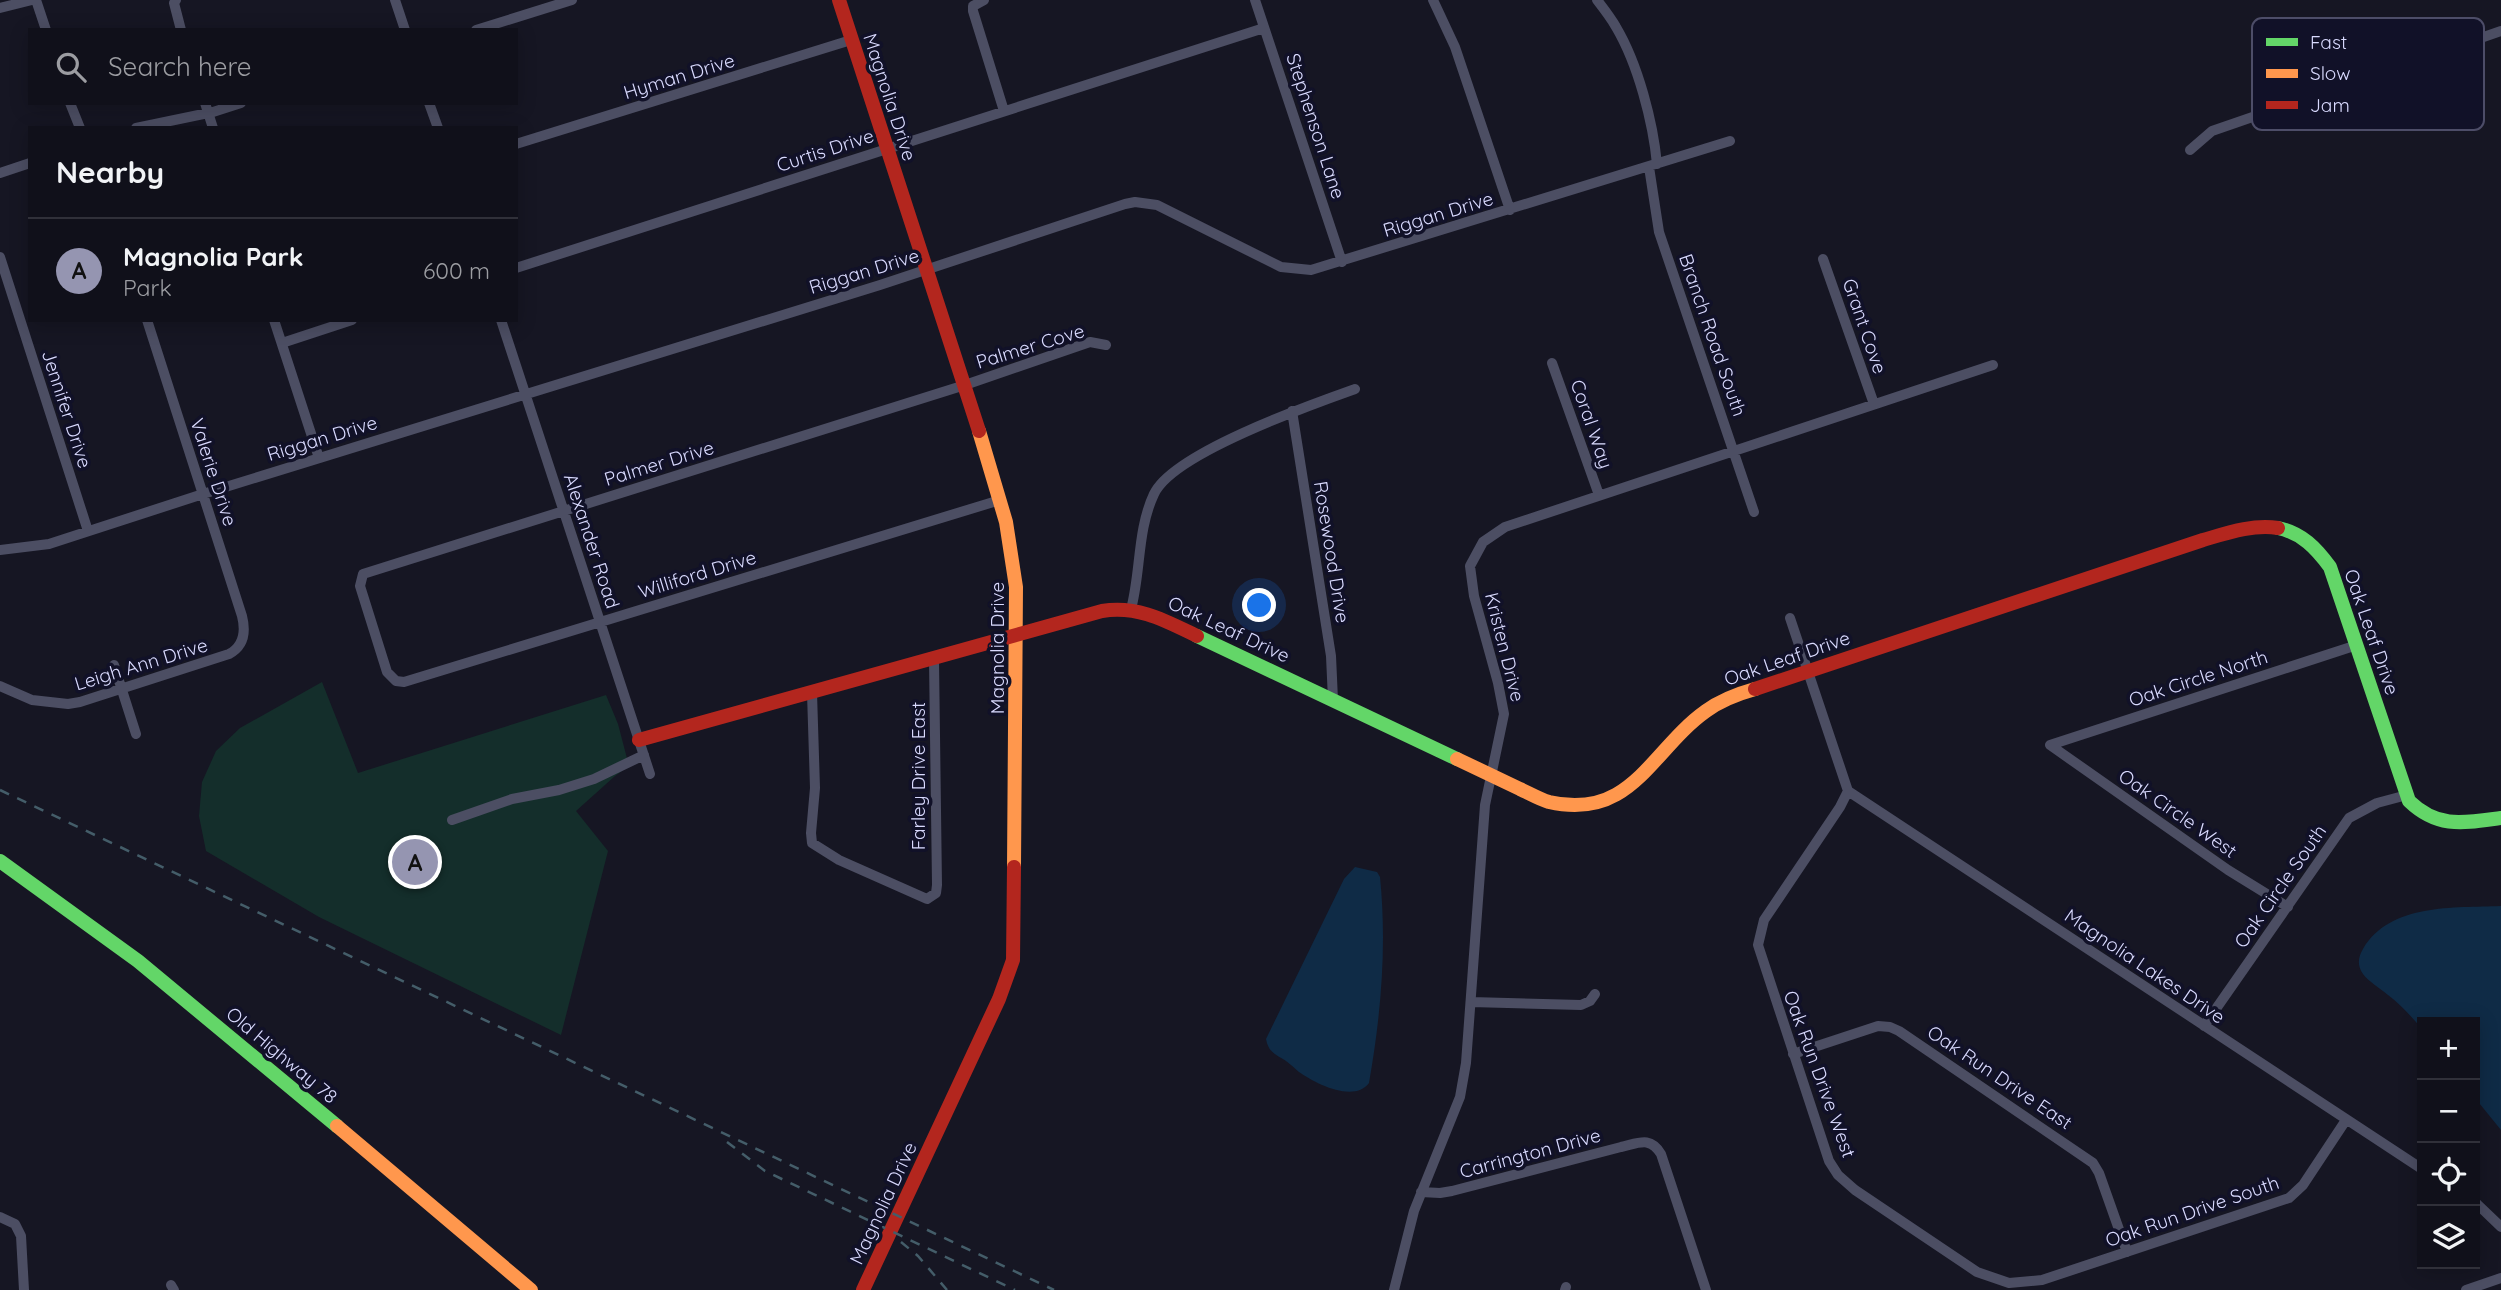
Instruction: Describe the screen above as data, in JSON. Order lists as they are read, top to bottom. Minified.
{"streets":{"street":["Hyman Drive","Magnolia Drive","Stephenson Lane","Curtis Drive","Riggan Drive","Grant Cove","Branch Road South","Palmer Cove","Jennifer Drive","Coral Way","Palmer Drive","Valerie Drive","Alexander Road","Rosewood Drive","Williford Drive","Oak Leaf Drive","Kristen Drive","Leigh Ann Drive","Oak Circle North","Farley Drive East","Oak Circle West","Oak Circle South","Magnolia Lakes Drive","Old Highway 78","Oak Run Drive West","Oak Run Drive East","Carrington Drive","Oak Run Drive South"]},"crossings":[["Hyman Drive","Magnolia Drive"],["Magnolia Drive","Curtis Drive"],["Magnolia Drive","Riggan Drive"],["Magnolia Drive","Palmer Cove"],["Magnolia Drive","Palmer Drive"],["Magnolia Drive","Williford Drive"],["Magnolia Drive","Oak Leaf Drive"],["Stephenson Lane","Curtis Drive"],["Stephenson Lane","Riggan Drive"],["Riggan Drive","Branch Road South"],["Riggan Drive","Jennifer Drive"],["Riggan Drive","Valerie Drive"],["Riggan Drive","Alexander Road"],["Grant Cove","Kristen Drive"],["Branch Road South","Kristen Drive"],["Palmer Cove","Palmer Drive"],["Coral Way","Kristen Drive"],["Palmer Drive","Alexander Road"],["Palmer Drive","Williford Drive"],["Valerie Drive","Leigh Ann Drive"],["Alexander Road","Williford Drive"],["Alexander Road","Oak Leaf Drive"],["Rosewood Drive","Oak Leaf Drive"],["Oak Leaf Drive","Kristen Drive"],["Oak Leaf Drive","Oak Circle North"],["Oak Leaf Drive","Farley Drive East"],["Oak Leaf Drive","Oak Circle South"],["Kristen Drive","Carrington Drive"],["Oak Circle North","Oak Circle West"],["Oak Circle West","Oak Circle South"],["Oak Circle South","Magnolia Lakes Drive"],["Magnolia Lakes Drive","Oak Run Drive West"],["Magnolia Lakes Drive","Oak Run Drive South"],["Oak Run Drive West","Oak Run Drive East"],["Oak Run Drive West","Oak Run Drive South"],["Oak Run Drive East","Oak Run Drive South"]],"legend":["Fast","Slow","Jam"],"page":{"search":"Search here","heading":"Nearby","list":[{"mark":"A","name":"Magnolia Park","note":"Park","value":"600 m"}],"pins":"A","map_buttons":["+","−"]}}
